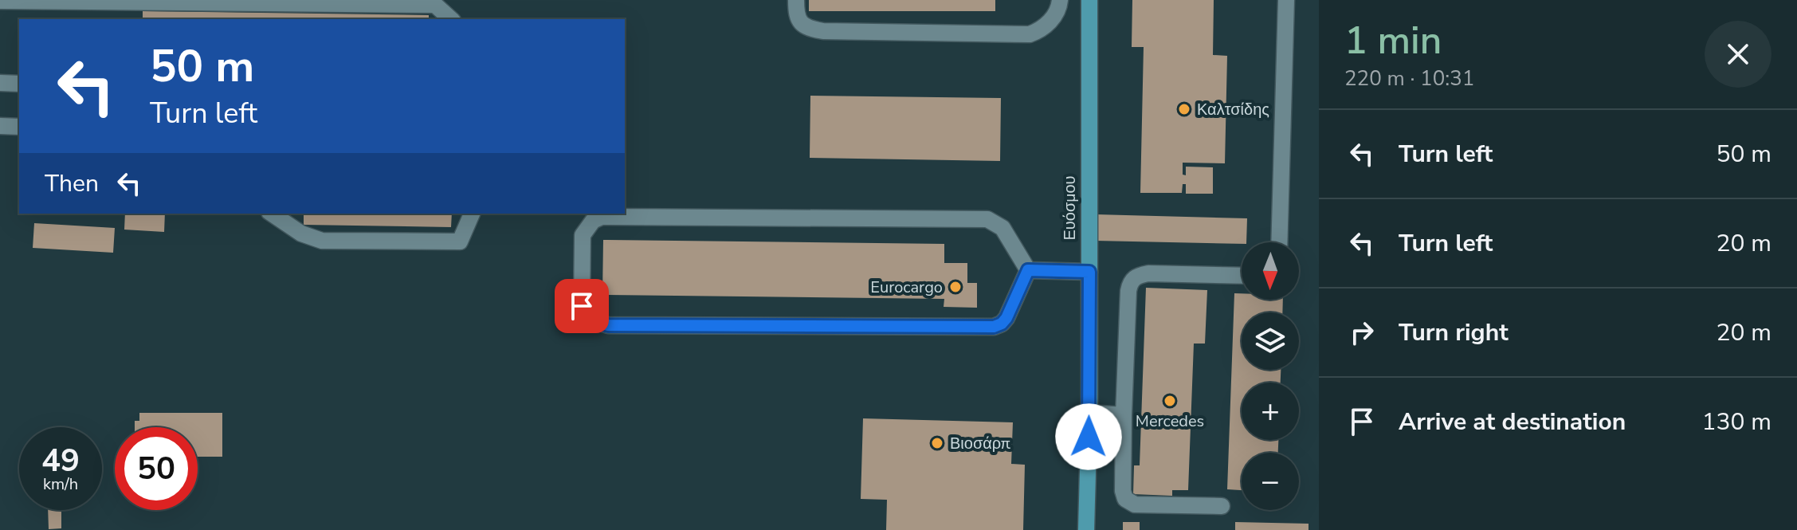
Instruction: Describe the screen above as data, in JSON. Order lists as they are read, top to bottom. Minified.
{"streets":{"main road":["Ευόσμου"]},"places":["Καλτσίδης","Eurocargo","Mercedes","Βιοσάρπ"],"north":"bottom","page":{"heading":["1 min","220 m · 10:31"],"turn":["50 m","Turn left"],"list":[{"name":"Turn left","value":"50 m"},{"name":"Turn left","value":"20 m"},{"name":"Turn right","value":"20 m"},{"name":"Arrive at destination","value":"130 m"}],"then":"Then","map_buttons":["+","−"],"speed":"49 km/h","limit":"50"}}
